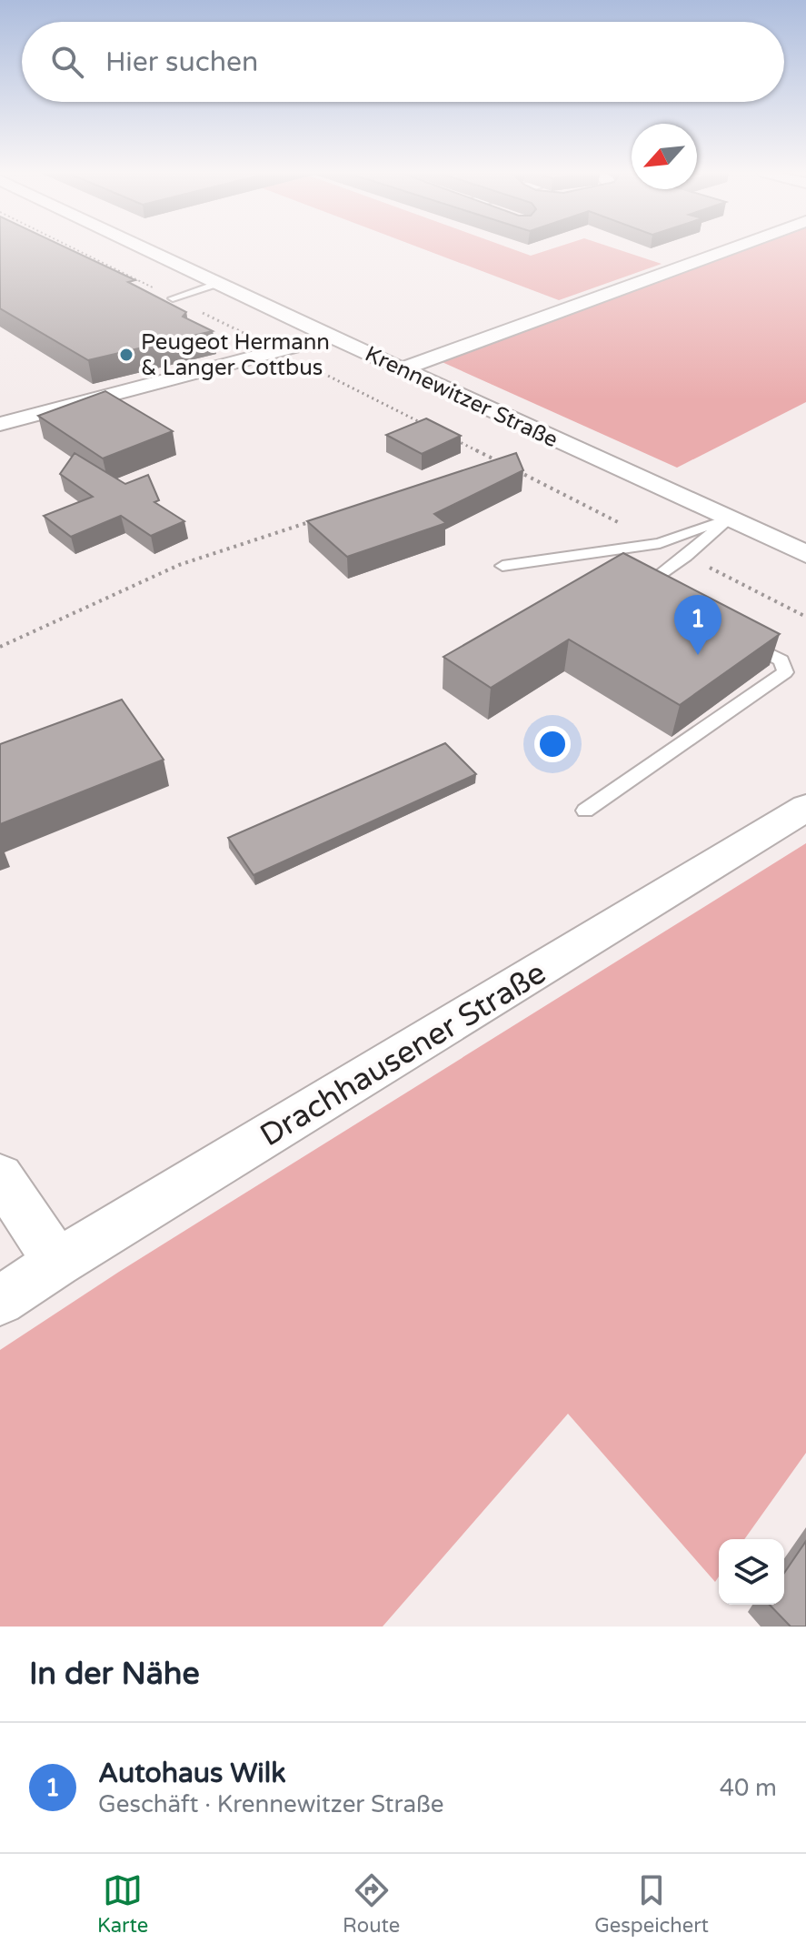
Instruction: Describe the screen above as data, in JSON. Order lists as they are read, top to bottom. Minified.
{"streets":{"street":["Krennewitzer Straße","Drachhausener Straße"]},"places":["Peugeot Hermann & Langer Cottbus"],"north":"bottom left","page":{"search":"Hier suchen","pins":"1","heading":"In der Nähe","list":[{"mark":"1","name":"Autohaus Wilk","note":"Geschäft · Krennewitzer Straße","value":"40 m"}],"nav":["Karte","Route","Gespeichert"]}}
